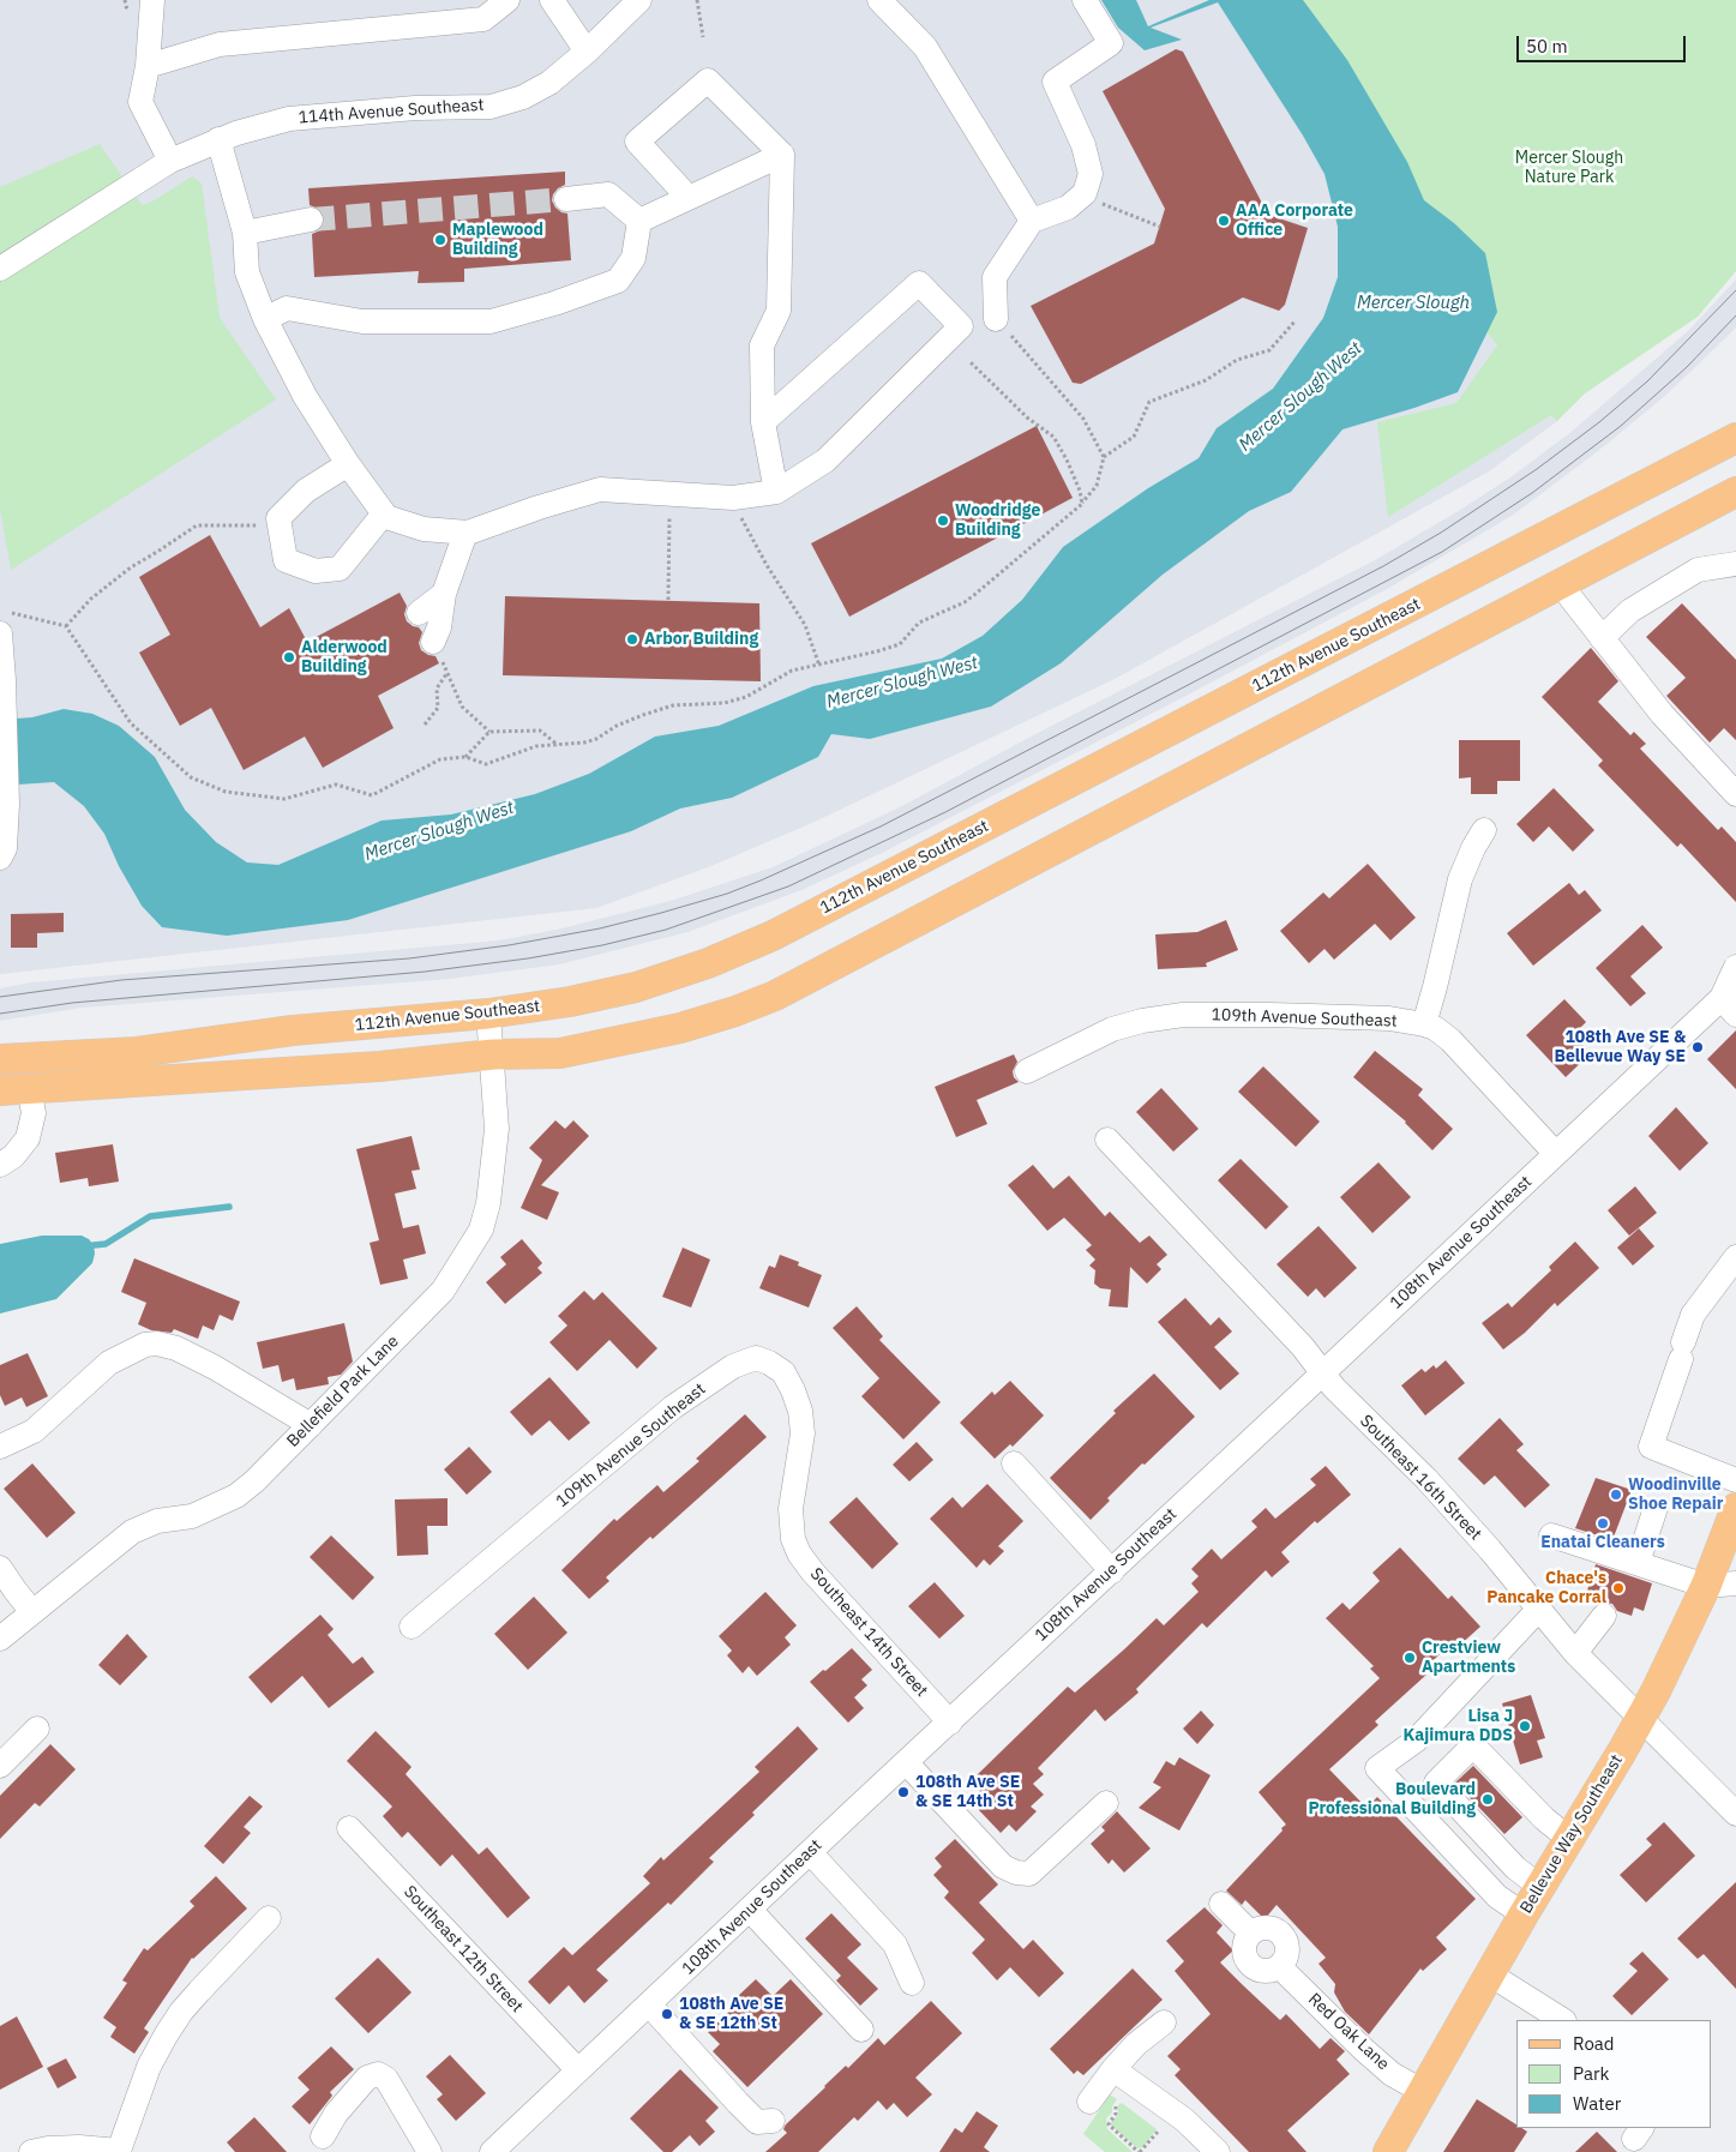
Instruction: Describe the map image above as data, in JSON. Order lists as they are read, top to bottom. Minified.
{"streets":{"main road":["112th Avenue Southeast","Bellevue Way Southeast"],"street":["114th Avenue Southeast","109th Avenue Southeast","108th Avenue Southeast","Bellefield Park Lane","Southeast 16th Street","Southeast 14th Street","Southeast 12th Street","Red Oak Lane"]},"crossings":[["112th Avenue Southeast","Bellefield Park Lane"],["109th Avenue Southeast","Southeast 14th Street"],["108th Avenue Southeast","Southeast 16th Street"],["108th Avenue Southeast","Southeast 14th Street"],["108th Avenue Southeast","Southeast 12th Street"],["Southeast 16th Street","Bellevue Way Southeast"],["Bellevue Way Southeast","Red Oak Lane"]],"water":["Mercer Slough","Mercer Slough West"],"parks":["Mercer Slough Nature Park"],"places":["AAA Corporate Office","Maplewood Building","Woodridge Building","Arbor Building","Alderwood Building","108th Ave SE & Bellevue Way SE","Woodinville Shoe Repair","Enatai Cleaners","Chace's Pancake Corral","Crestview Apartments","Lisa J Kajimura DDS","108th Ave SE & SE 14th St","Boulevard Professional Building","108th Ave SE & SE 12th St"],"legend":["Road","Park","Water"],"scale_bar":"50 m"}
